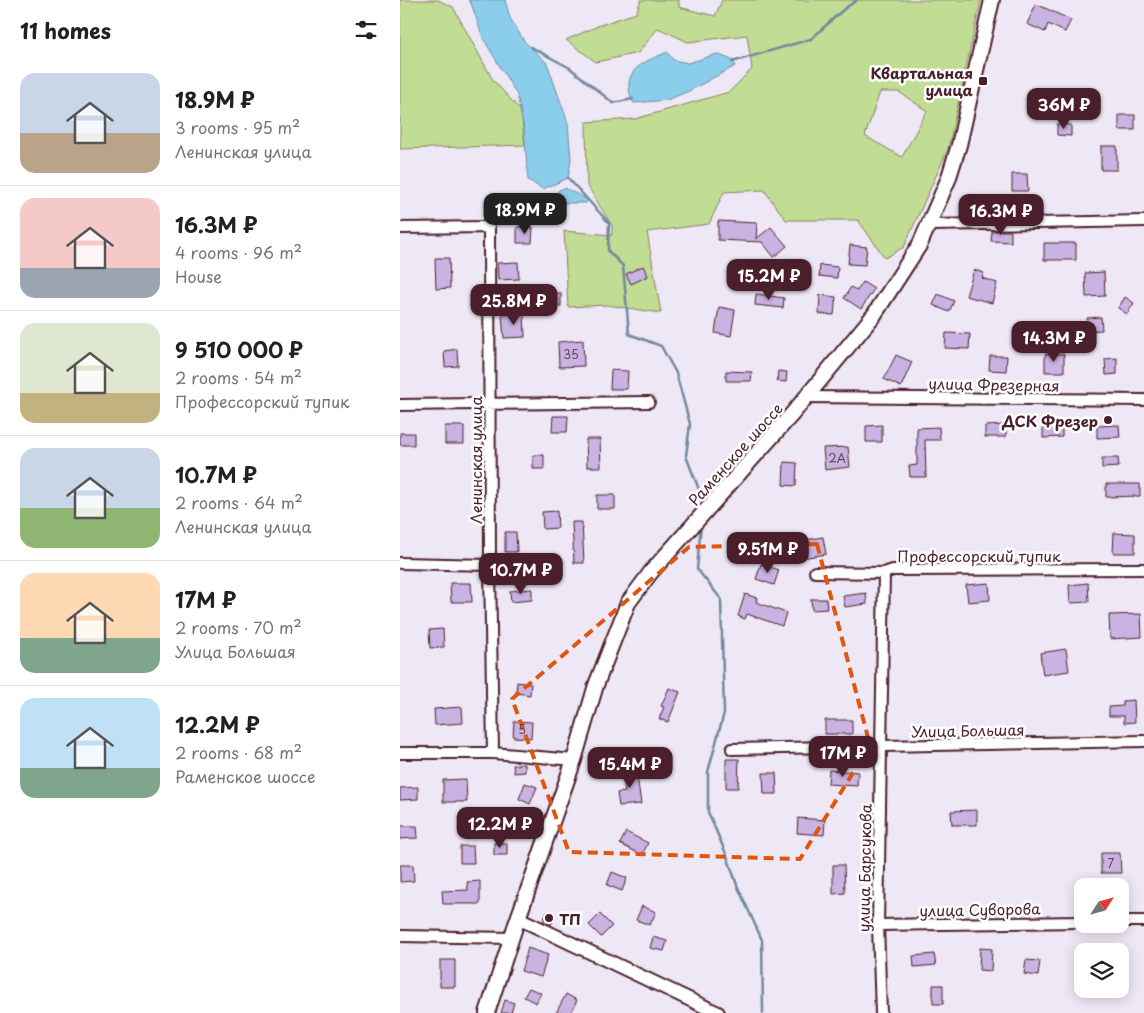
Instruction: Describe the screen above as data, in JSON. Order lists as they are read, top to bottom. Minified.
{"streets":{"main road":["Раменское шоссе"],"street":["улица Фрезерная","Ленинская улица","Профессорский тупик","Улица Большая","улица Барсукова","улица Суворова"]},"crossings":[["улица Фрезерная","Раменское шоссе"],["Профессорский тупик","улица Барсукова"],["Улица Большая","улица Барсукова"],["улица Барсукова","улица Суворова"]],"places":{"transit":["Квартальная улица"],"other":["ДСК Фрезер","ТП"]},"house_numbers":["35","2А","5","7"],"north":"top right","page":{"heading":"11 homes","list":[{"name":"18.9M ₽","note":"3 rooms · 95 m² · Ленинская улица"},{"name":"16.3M ₽","note":"4 rooms · 96 m² · House"},{"name":"9 510 000 ₽","note":"2 rooms · 54 m² · Профессорский тупик"},{"name":"10.7M ₽","note":"2 rooms · 64 m² · Ленинская улица"},{"name":"17M ₽","note":"2 rooms · 70 m² · Улица Большая"},{"name":"12.2M ₽","note":"2 rooms · 68 m² · Раменское шоссе"}],"price":["36M ₽","18.9M ₽","16.3M ₽","15.2M ₽","25.8M ₽","14.3M ₽","9.51M ₽","10.7M ₽","17M ₽","15.4M ₽","12.2M ₽"]}}
